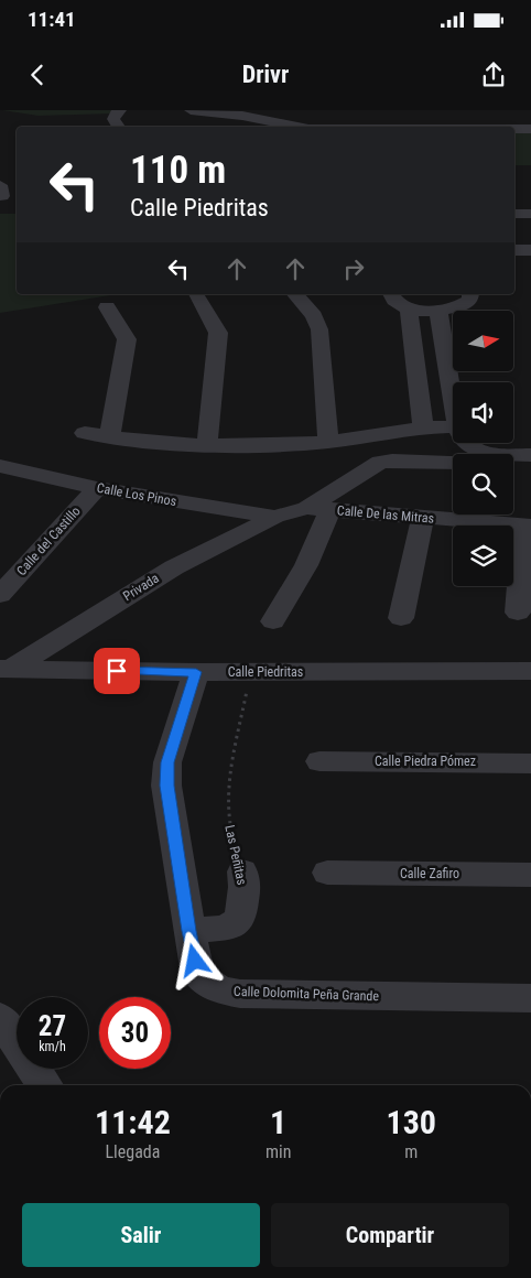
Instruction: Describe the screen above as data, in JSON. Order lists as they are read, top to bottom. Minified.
{"streets":{"street":["Calle Los Pinos","Calle De las Mitras","Calle del Castillo","Privada","Calle Piedritas","Calle Piedra Pómez","Las Peñitas","Calle Zafiro","Calle Dolomita Peña Grande"]},"crossings":[["Calle Los Pinos","Calle del Castillo"],["Calle Los Pinos","Privada"],["Calle De las Mitras","Privada"],["Privada","Calle Piedritas"],["Calle Piedritas","Las Peñitas"],["Calle Piedritas","Calle Dolomita Peña Grande"],["Las Peñitas","Calle Dolomita Peña Grande"]],"north":"right","page":{"status":"11:41","header":"Drivr","turn":["110 m","Calle Piedritas"],"speed":"27 km/h","limit":"30","eta":["11:42","Llegada","1","min","130","m"],"buttons":["Salir","Compartir"]}}
